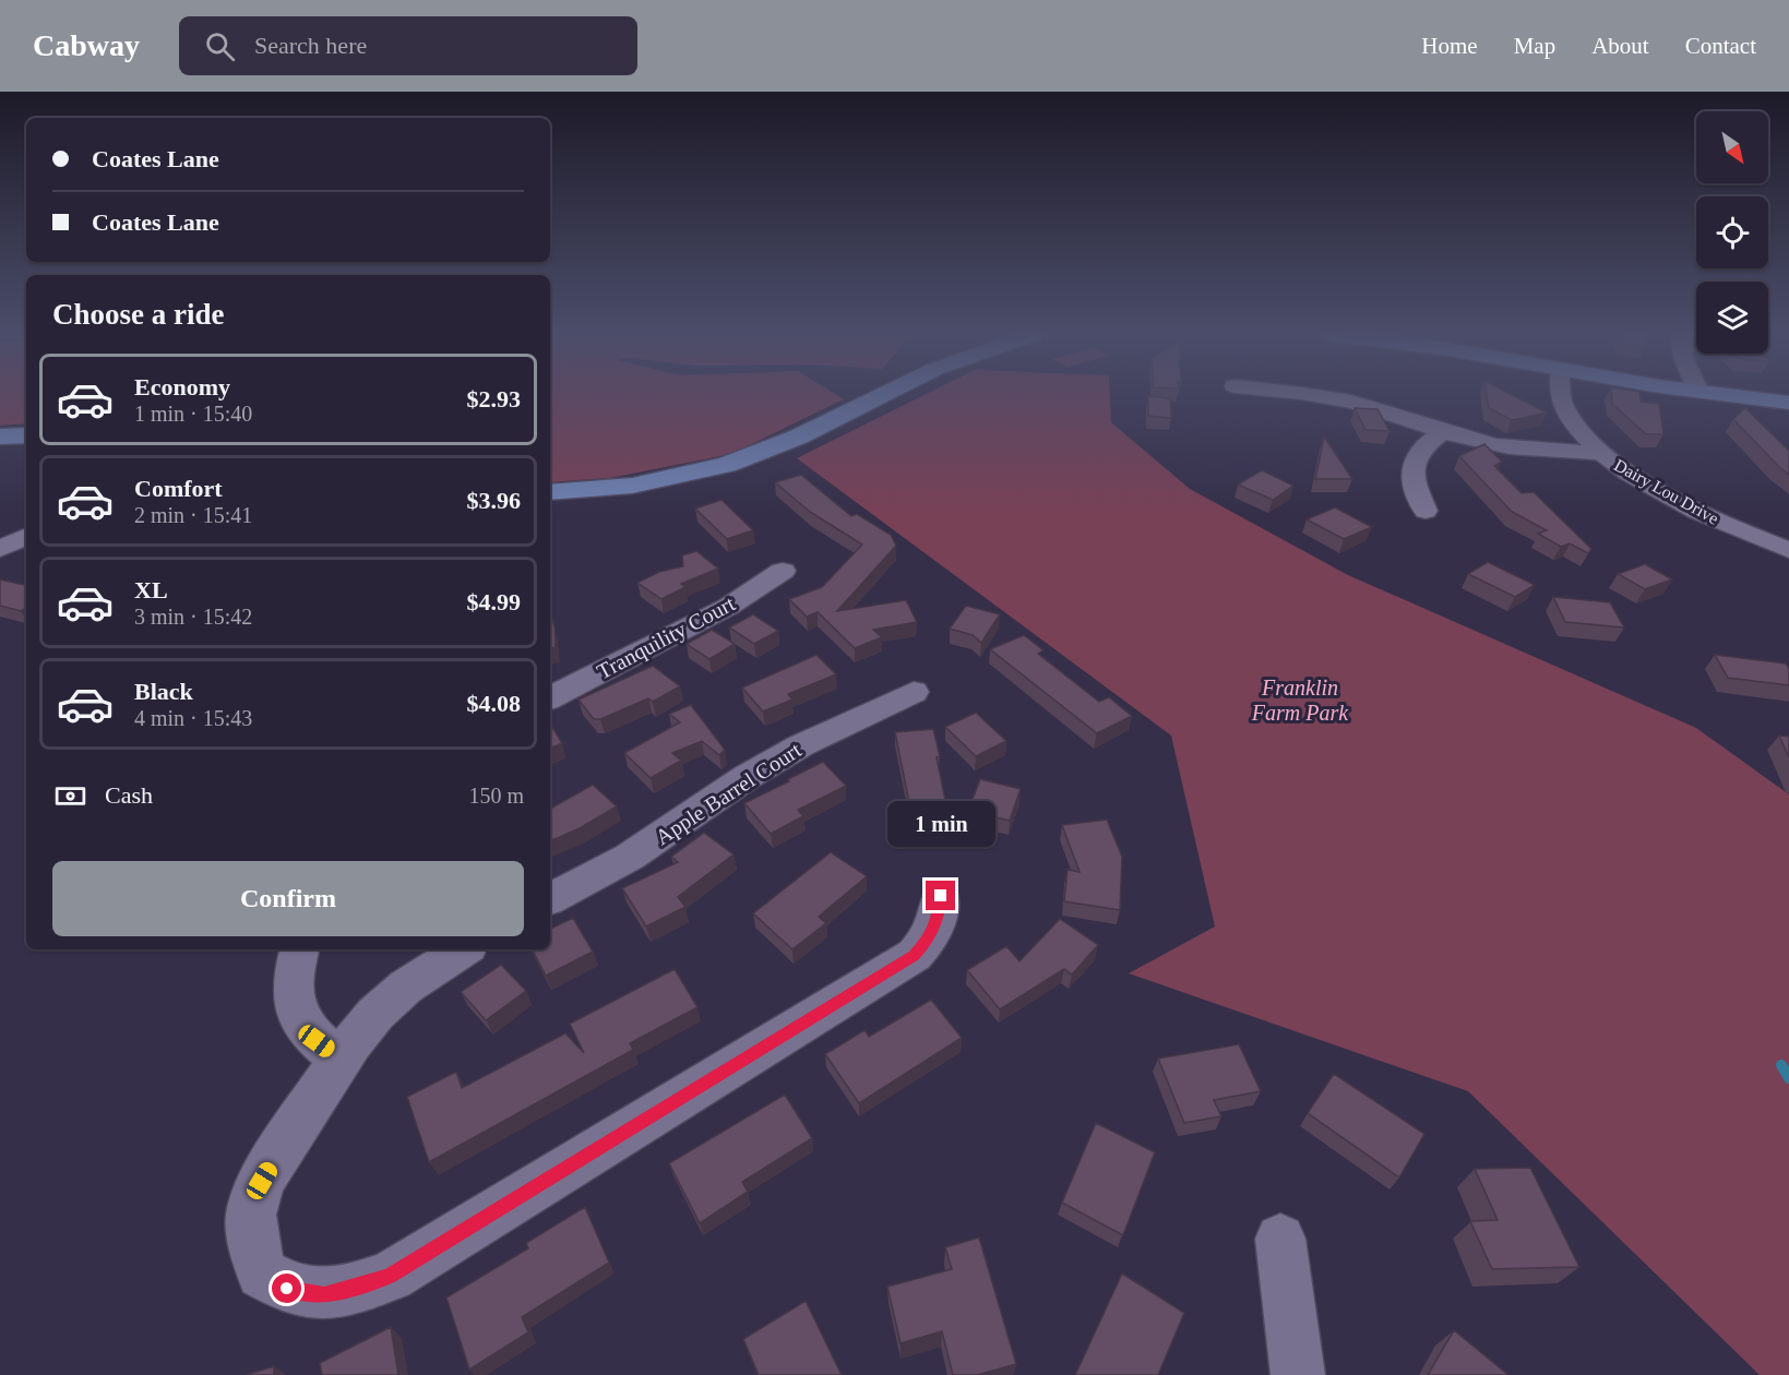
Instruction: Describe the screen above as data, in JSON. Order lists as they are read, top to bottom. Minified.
{"streets":{"street":["Dairy Lou Drive","Tranquility Court","Apple Barrel Court"]},"parks":["Franklin Farm Park"],"north":"bottom right","page":{"header":"Cabway","search":"Search here","nav":["Home","Map","About","Contact"],"banner":["Coates Lane","Coates Lane"],"heading":"Choose a ride","list":[{"name":"Economy","note":"1 min · 15:40","value":"$2.93"},{"name":"Comfort","note":"2 min · 15:41","value":"$3.96"},{"name":"XL","note":"3 min · 15:42","value":"$4.99"},{"name":"Black","note":"4 min · 15:43","value":"$4.08"}],"pay":["Cash","150 m"],"bubble":"1 min","buttons":"Confirm"}}
